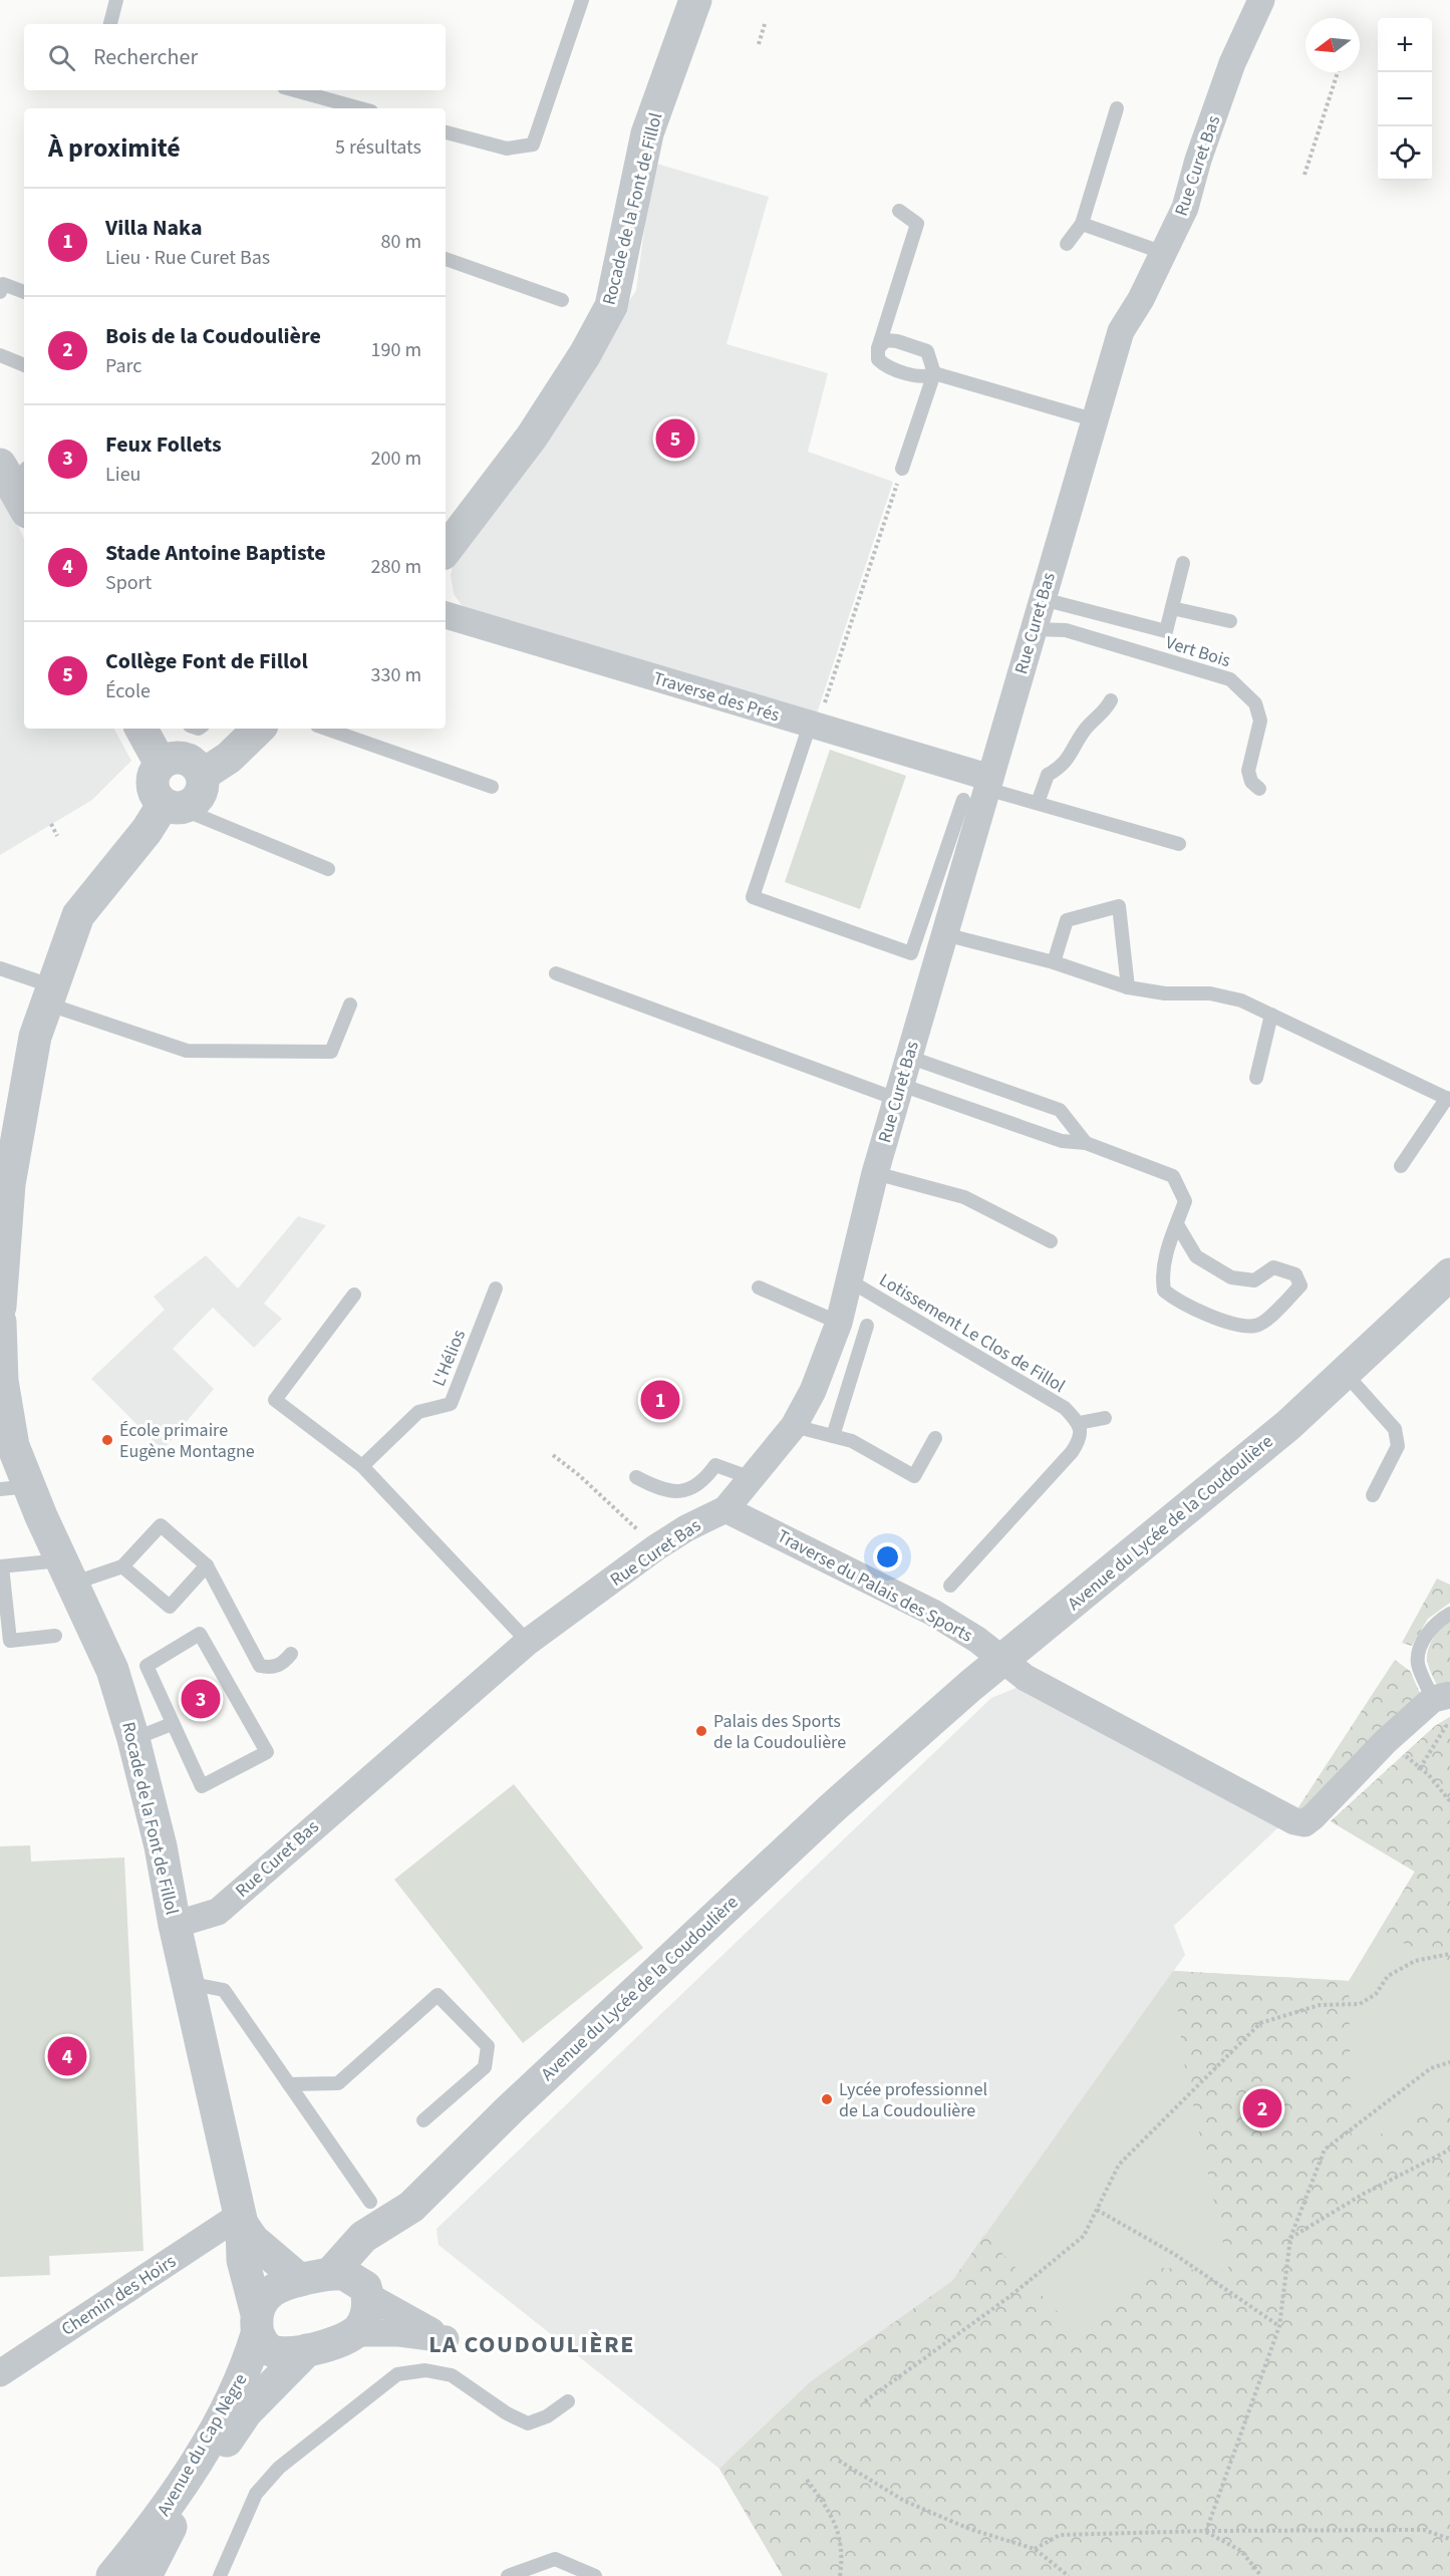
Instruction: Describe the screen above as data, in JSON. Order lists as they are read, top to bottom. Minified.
{"streets":{"street":["Rue Curet Bas","Rocade de la Font de Fillol","Traverse des Prés","Avenue du Lycée de la Coudoulière","Traverse du Palais des Sports","Chemin des Hoirs","Avenue du Cap Nègre"],"lane":["Vert Bois","Lotissement Le Clos de Fillol","L'Hélios"]},"crossings":[["Rue Curet Bas","Rocade de la Font de Fillol"],["Rue Curet Bas","Vert Bois"],["Rue Curet Bas","Traverse des Prés"],["Rue Curet Bas","Lotissement Le Clos de Fillol"],["Rue Curet Bas","Traverse du Palais des Sports"],["Rocade de la Font de Fillol","Avenue du Lycée de la Coudoulière"],["Rocade de la Font de Fillol","Chemin des Hoirs"],["Rocade de la Font de Fillol","Avenue du Cap Nègre"],["Avenue du Lycée de la Coudoulière","Traverse du Palais des Sports"],["Avenue du Lycée de la Coudoulière","Avenue du Cap Nègre"]],"districts":["LA COUDOULIÈRE"],"places":["École primaire Eugène Montagne","Palais des Sports de la Coudoulière","Lycée professionnel de La Coudoulière"],"north":"left","page":{"map_buttons":["+","−"],"search":"Rechercher","heading":["À proximité","5 résultats"],"list":[{"mark":"1","name":"Villa Naka","note":"Lieu · Rue Curet Bas","value":"80 m"},{"mark":"2","name":"Bois de la Coudoulière","note":"Parc","value":"190 m"},{"mark":"3","name":"Feux Follets","note":"Lieu","value":"200 m"},{"mark":"4","name":"Stade Antoine Baptiste","note":"Sport","value":"280 m"},{"mark":"5","name":"Collège Font de Fillol","note":"École","value":"330 m"}],"pins":["5","1","3","4","2"]}}
